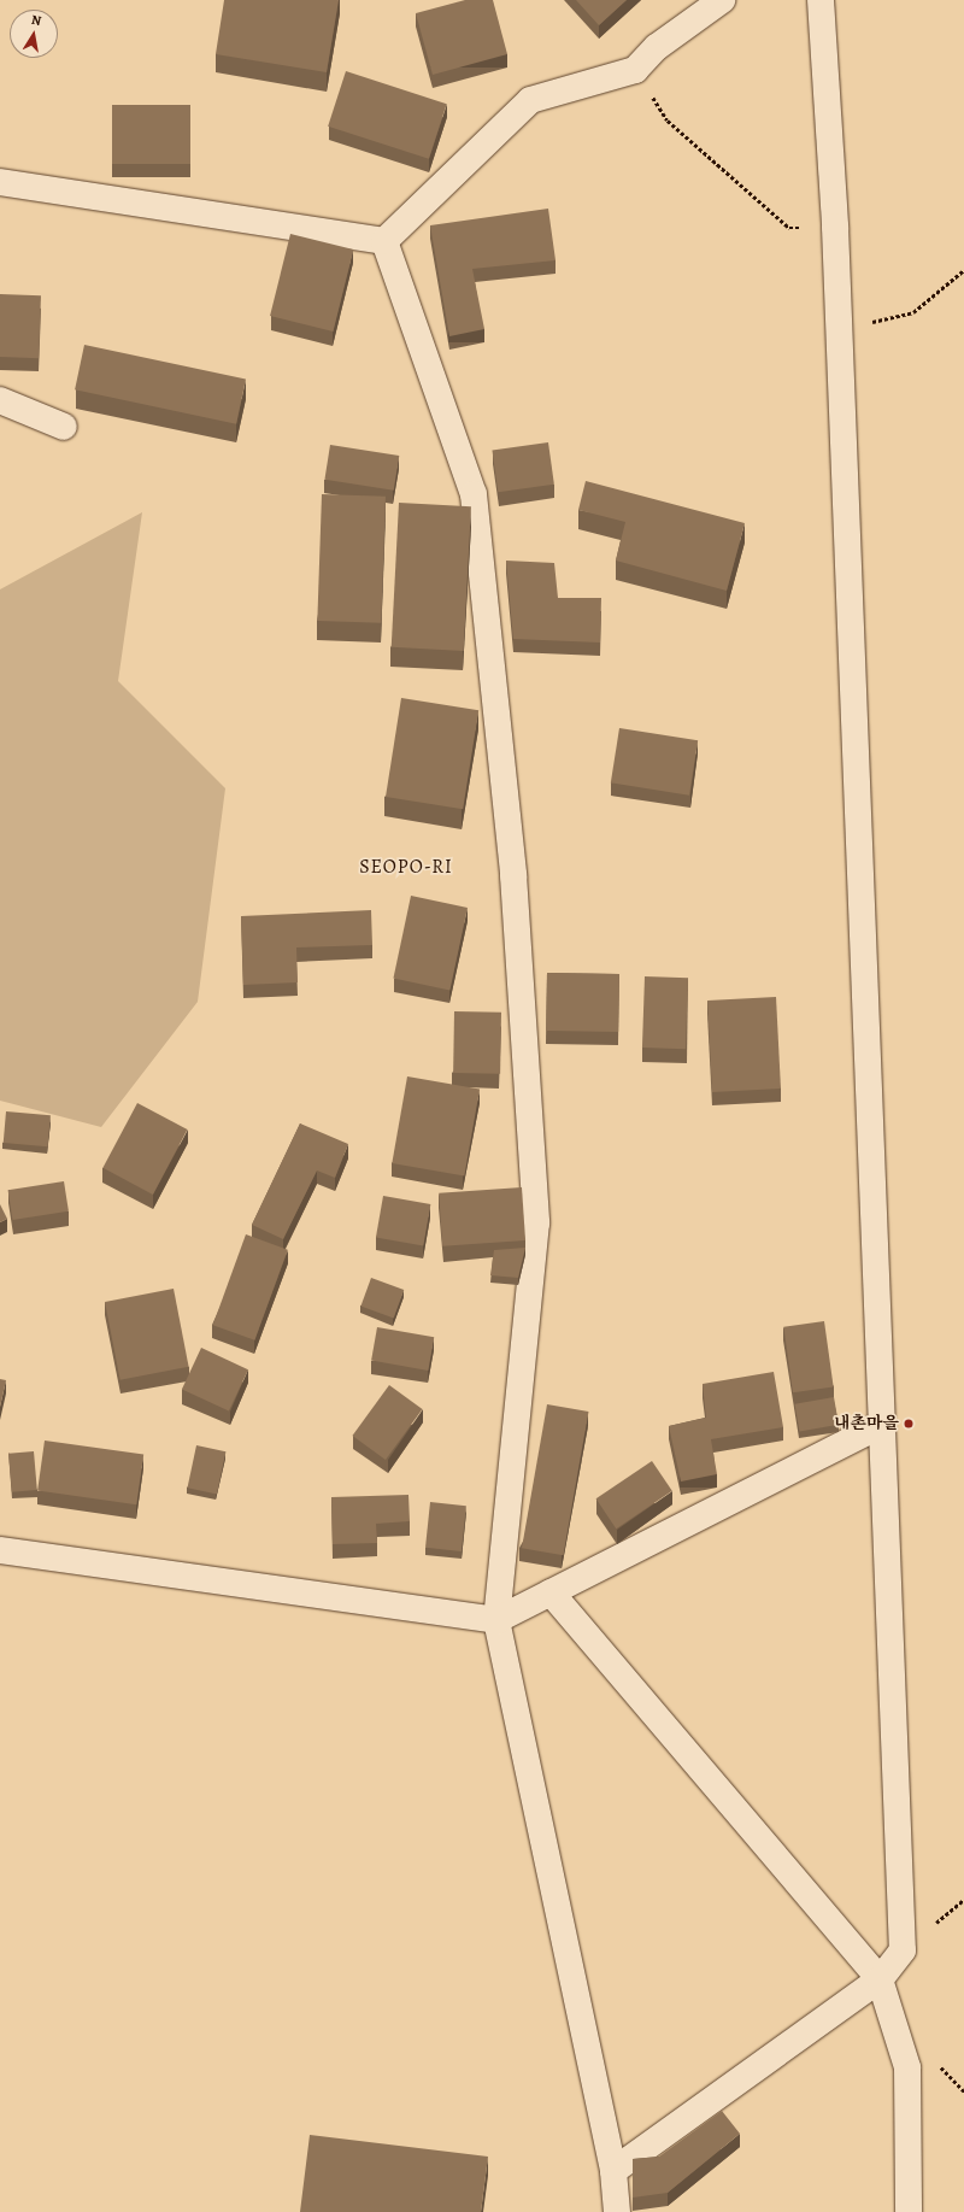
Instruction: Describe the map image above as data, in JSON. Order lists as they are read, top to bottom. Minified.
{"districts":["SEOPO-RI"],"places":["내촌마을"],"north":"top"}
